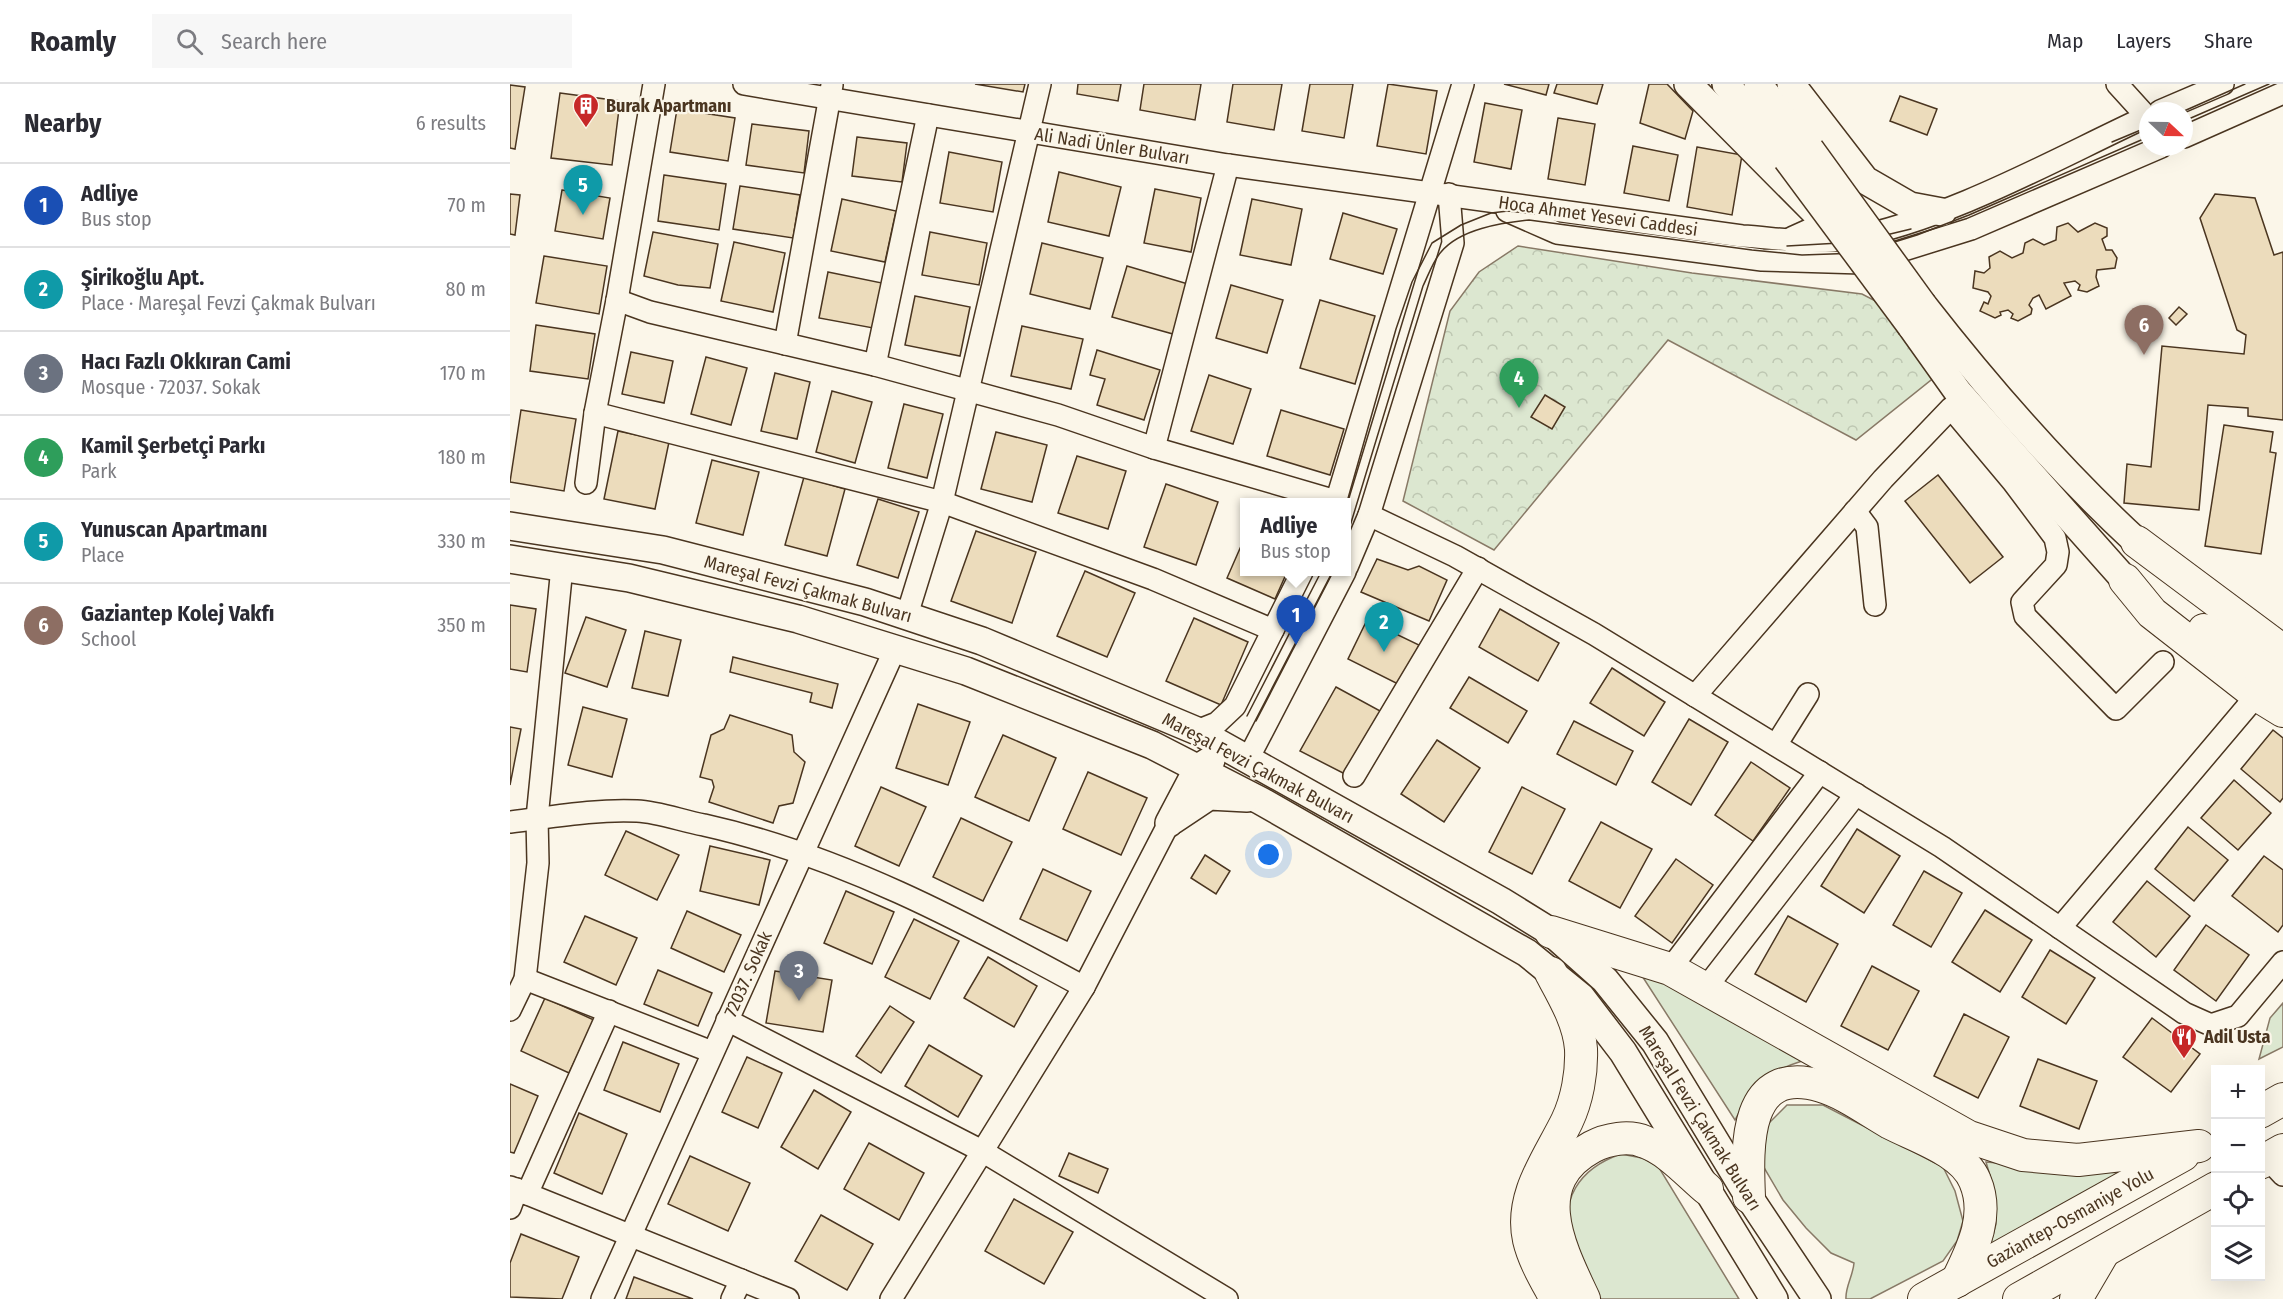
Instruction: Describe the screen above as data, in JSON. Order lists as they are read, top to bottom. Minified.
{"streets":{"highway":["Gaziantep-Osmaniye Yolu"],"main road":["Mareşal Fevzi Çakmak Bulvarı"],"street":["Ali Nadi Ünler Bulvarı","Hoca Ahmet Yesevi Caddesi","72037. Sokak"]},"crossings":[["Ali Nadi Ünler Bulvarı","Hoca Ahmet Yesevi Caddesi"],["Mareşal Fevzi Çakmak Bulvarı","72037. Sokak"]],"places":{"building":["Burak Apartmanı"],"restaurant":["Adil Usta"]},"north":"right","page":{"header":"Roamly","search":"Search here","nav":["Map","Layers","Share"],"heading":["Nearby","6 results"],"list":[{"mark":"1","name":"Adliye","note":"Bus stop","value":"70 m"},{"mark":"2","name":"Şirikoğlu Apt.","note":"Place · Mareşal Fevzi Çakmak Bulvarı","value":"80 m"},{"mark":"3","name":"Hacı Fazlı Okkıran Cami","note":"Mosque · 72037. Sokak","value":"170 m"},{"mark":"4","name":"Kamil Şerbetçi Parkı","note":"Park","value":"180 m"},{"mark":"5","name":"Yunuscan Apartmanı","note":"Place","value":"330 m"},{"mark":"6","name":"Gaziantep Kolej Vakfı","note":"School","value":"350 m"}],"pins":["5","6","4","1","2","3"],"popup":["Adliye","Bus stop"],"map_buttons":["+","−"]}}
